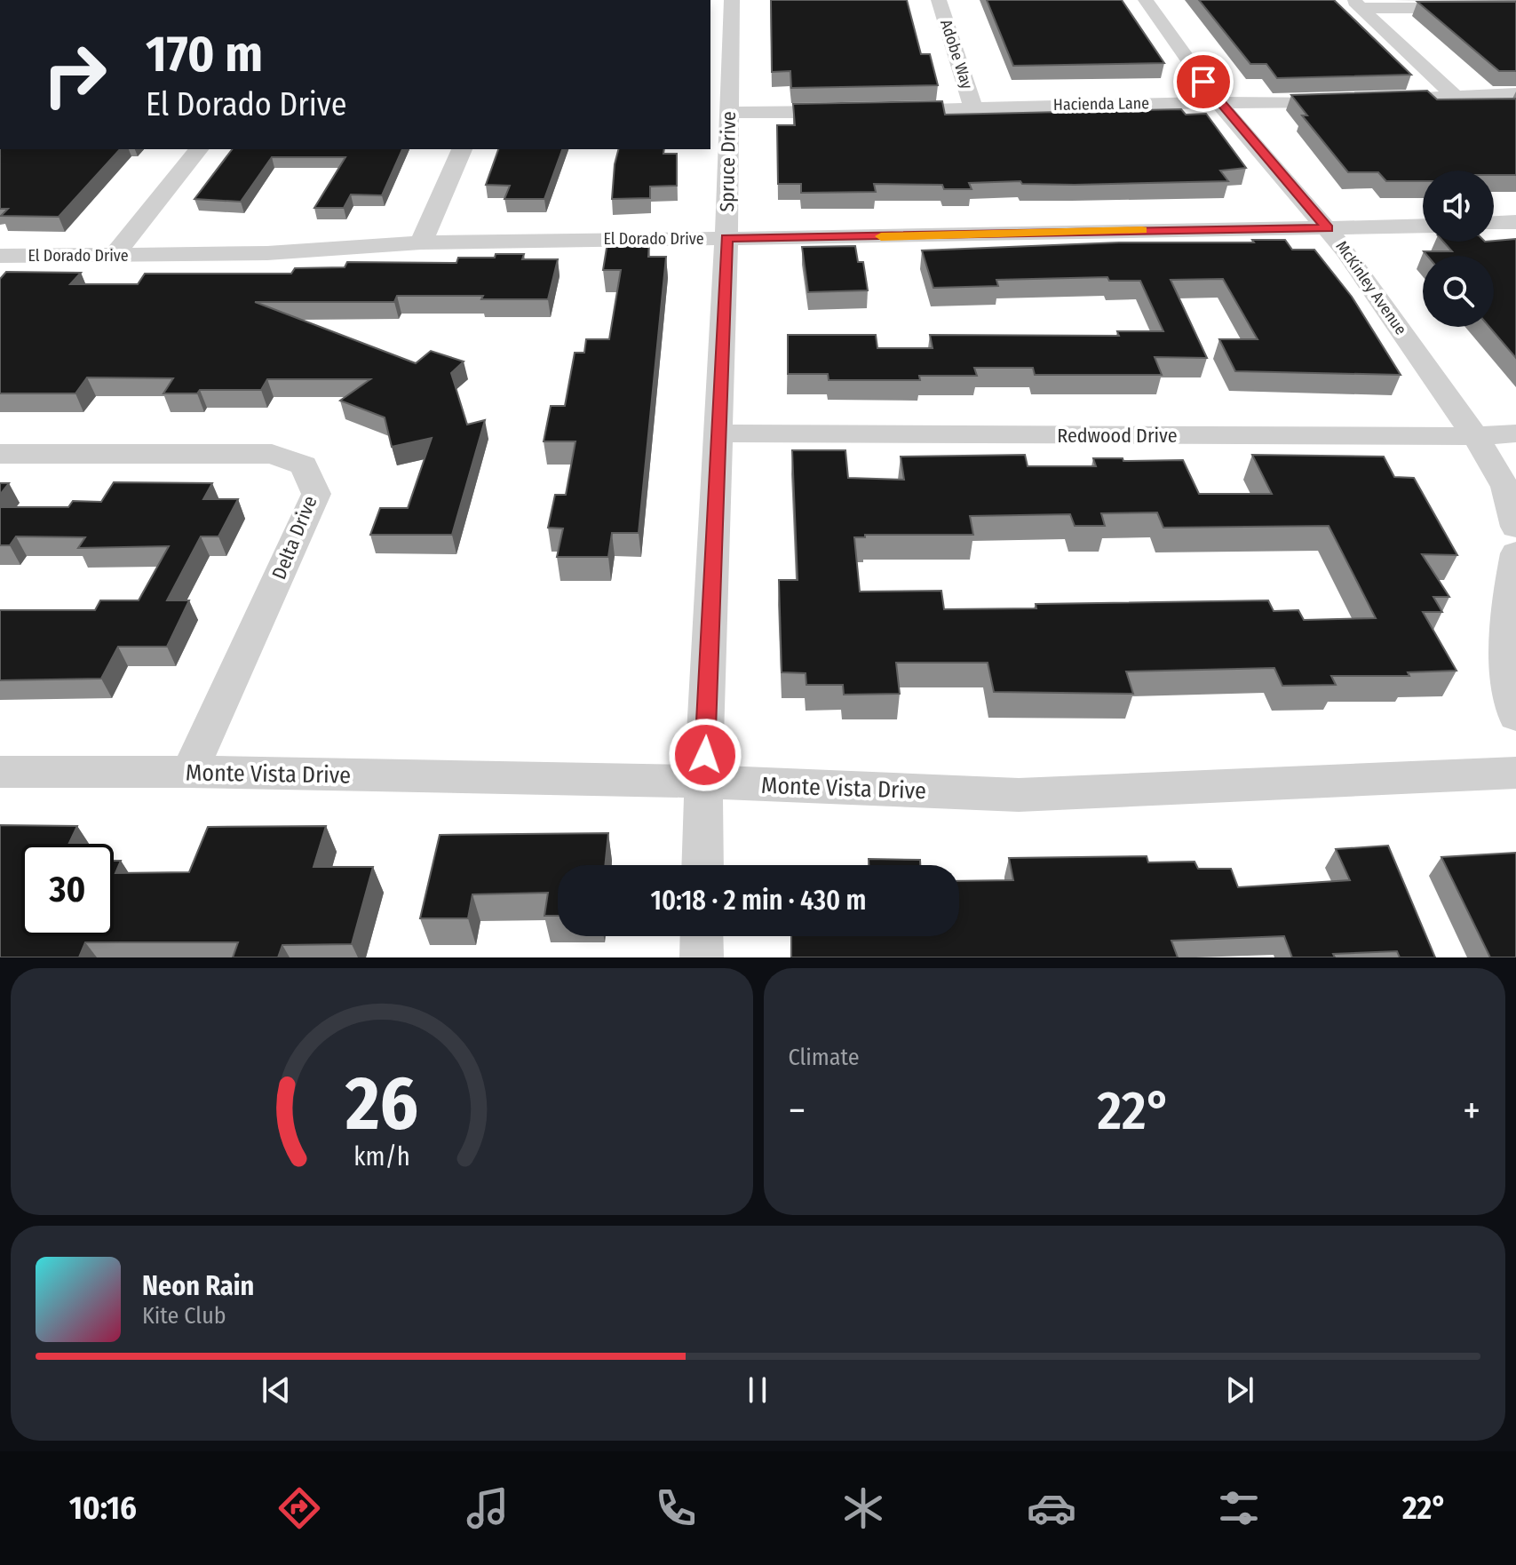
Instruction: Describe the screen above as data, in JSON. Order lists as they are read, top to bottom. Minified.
{"streets":{"street":["Adobe Way","Hacienda Lane","Spruce Drive","El Dorado Drive","McKinley Avenue","Redwood Drive","Delta Drive","Monte Vista Drive"]},"crossings":[["Adobe Way","Hacienda Lane"],["Hacienda Lane","McKinley Avenue"],["Spruce Drive","El Dorado Drive"],["Spruce Drive","Redwood Drive"],["Spruce Drive","Monte Vista Drive"],["El Dorado Drive","McKinley Avenue"],["McKinley Avenue","Redwood Drive"],["Delta Drive","Monte Vista Drive"]],"page":{"turn":["170 m","El Dorado Drive"],"limit":"30","trip":"10:18 · 2 min · 430 m","tile":"Climate","heat":["−","22°","+"],"song":["Neon Rain","Kite Club"],"tabs":["10:16","22°"],"gauge":["26","km/h"]}}
